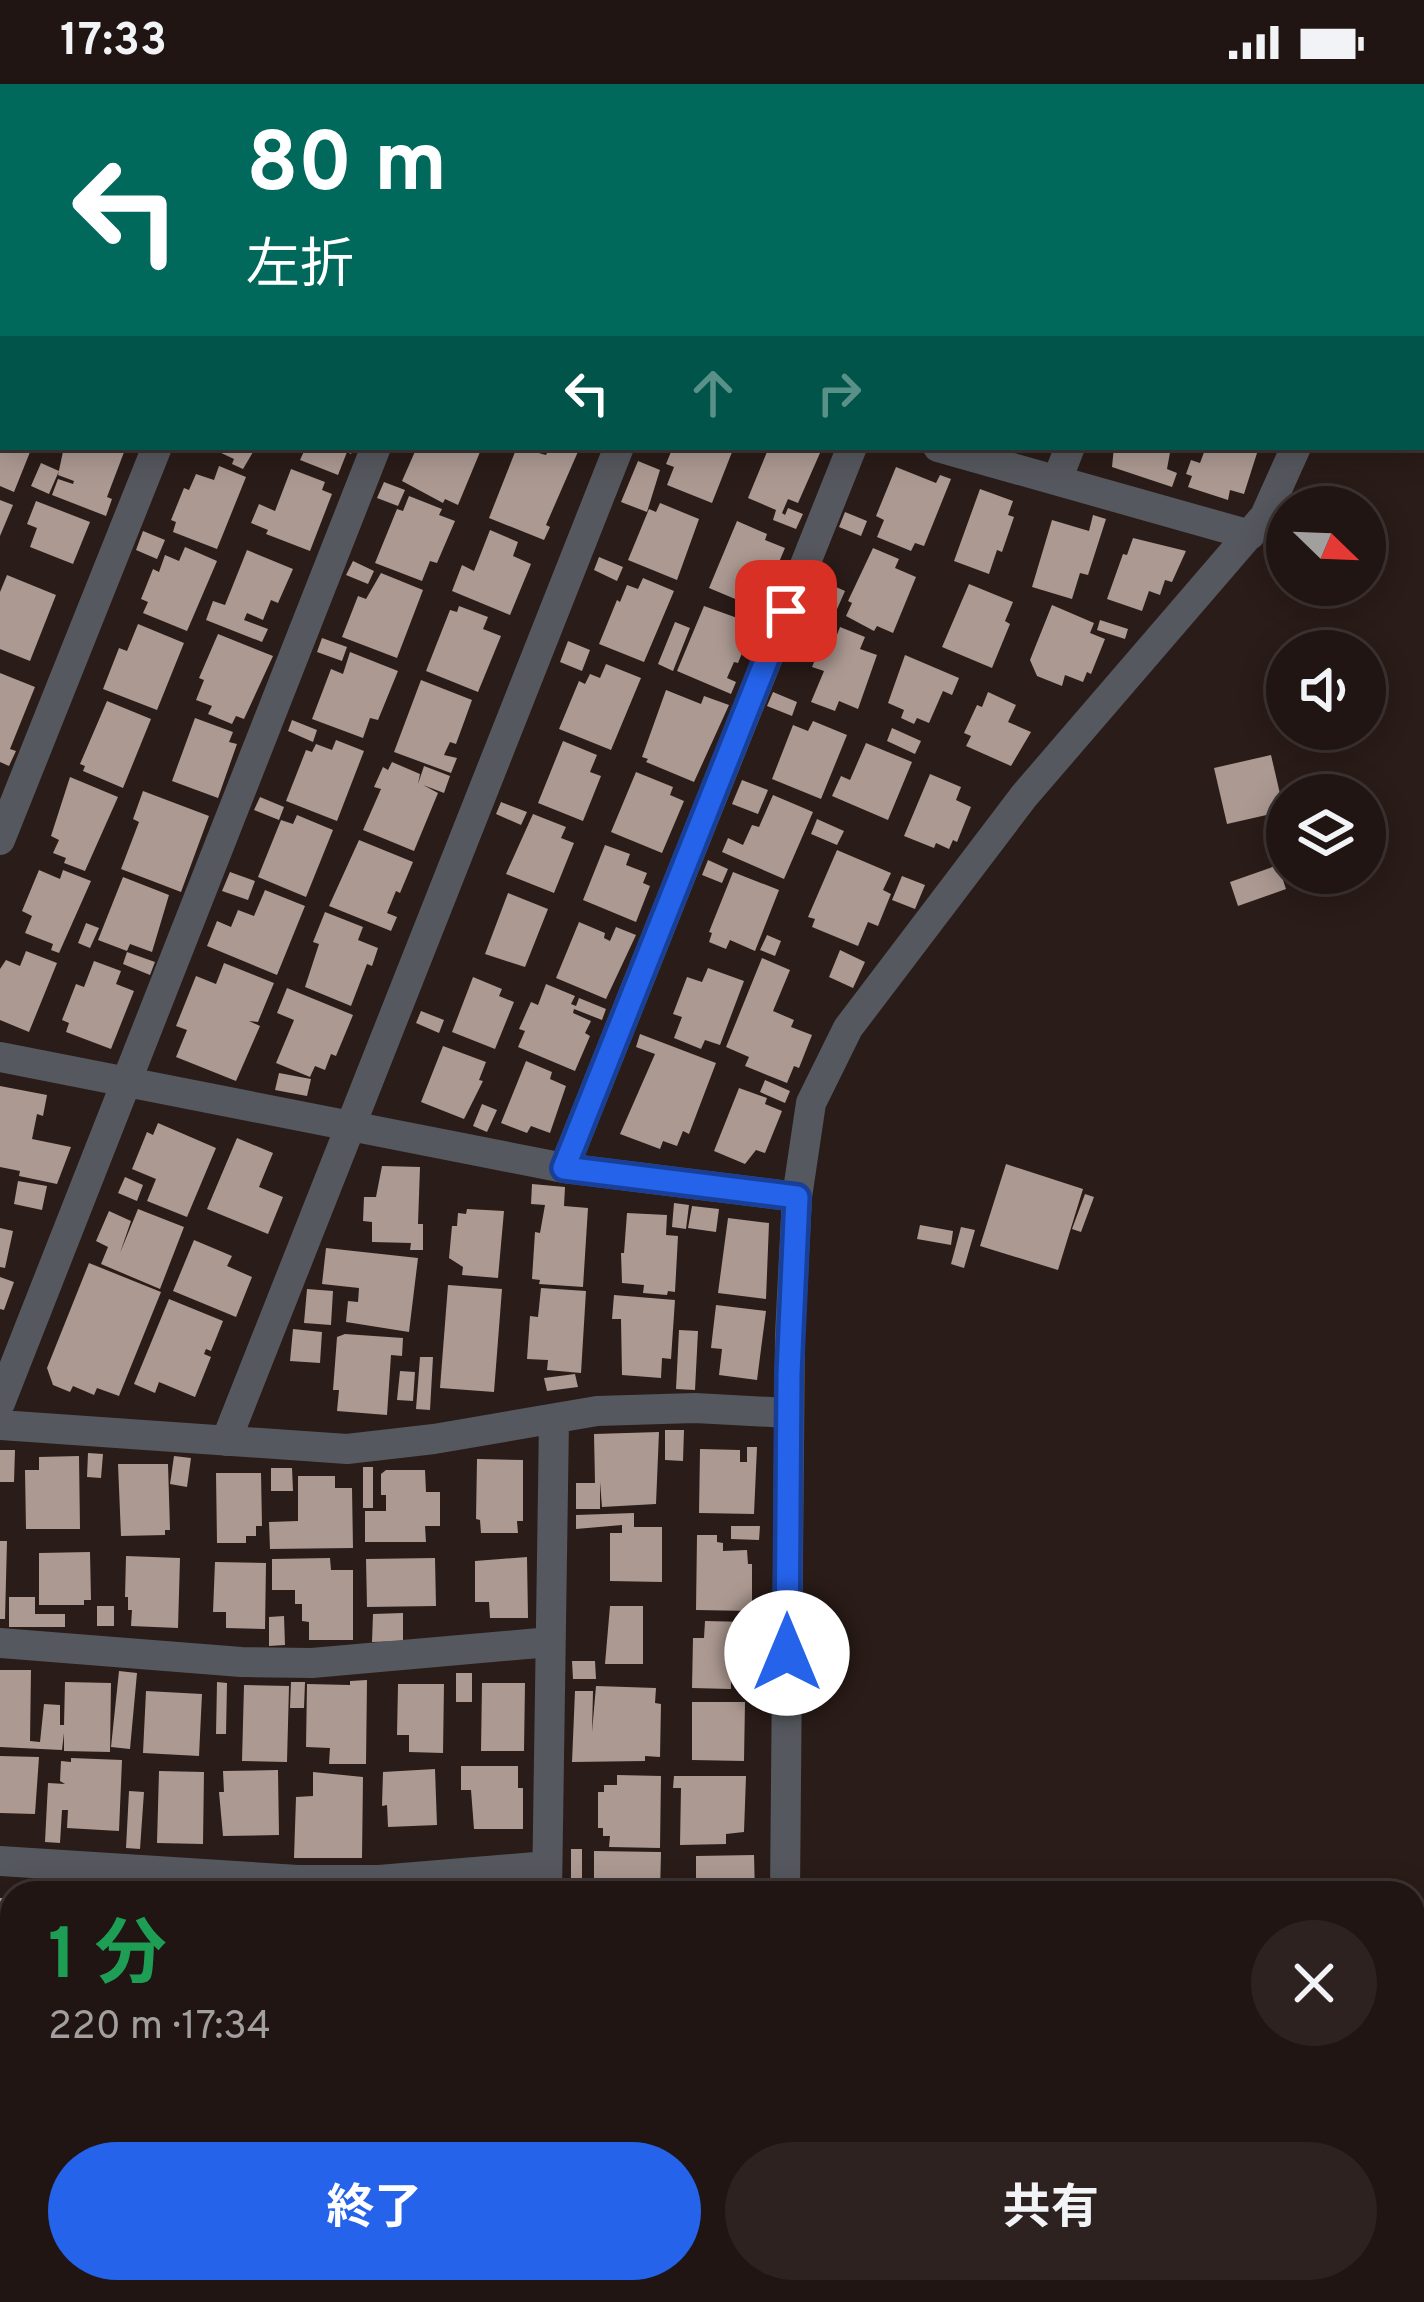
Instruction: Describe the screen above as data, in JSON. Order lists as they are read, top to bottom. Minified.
{"north":"bottom right","page":{"status":"17:33","turn":["80 m","左折"],"heading":["1 分","220 m · 17:34"],"buttons":["終了","共有"]}}
